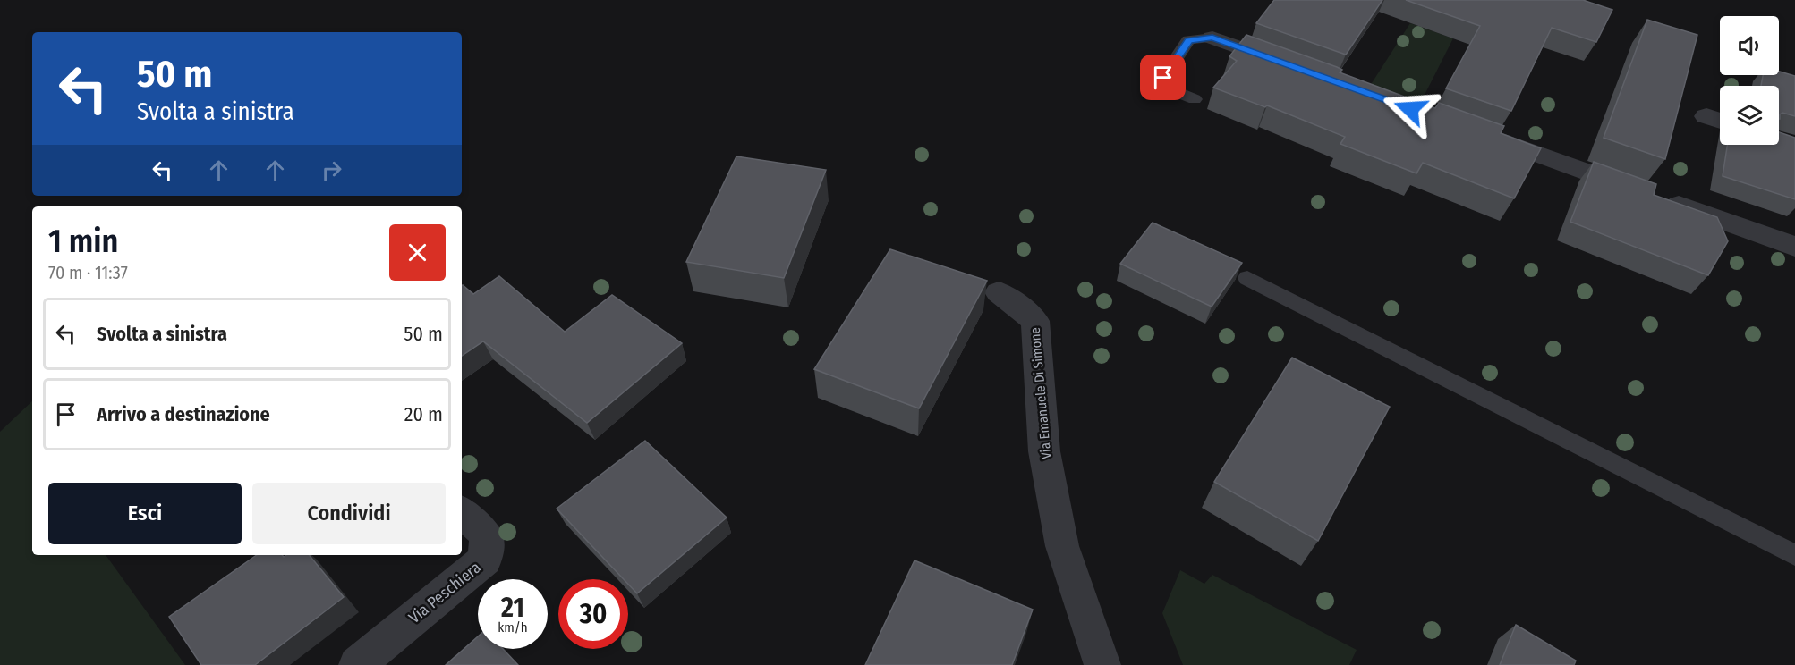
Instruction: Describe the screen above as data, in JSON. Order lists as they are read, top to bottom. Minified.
{"streets":{"street":["Via Emanuele Di Simone","Via Peschiera"]},"page":{"turn":["50 m","Svolta a sinistra"],"heading":["1 min","70 m · 11:37"],"list":[{"name":"Svolta a sinistra","value":"50 m"},{"name":"Arrivo a destinazione","value":"20 m"}],"buttons":["Esci","Condividi"],"speed":"21 km/h","limit":"30"}}
